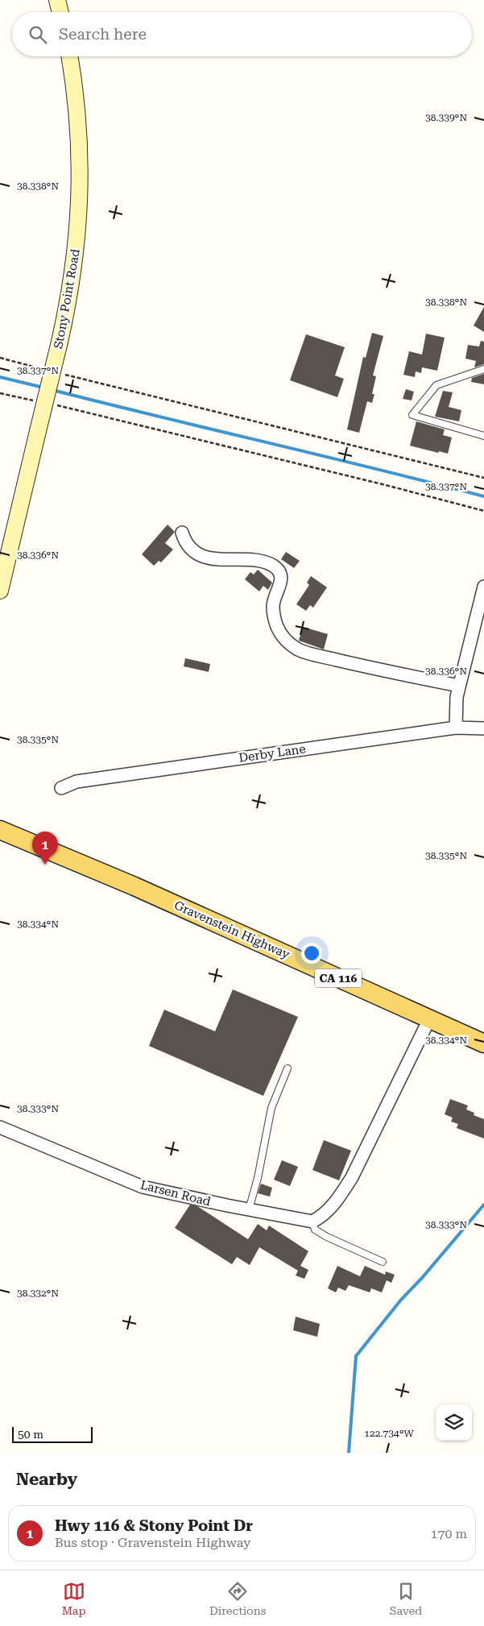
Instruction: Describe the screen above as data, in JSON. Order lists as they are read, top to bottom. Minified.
{"streets":{"main road":["Stony Point Road","Gravenstein Highway","CA 116"],"street":["Derby Lane","Larsen Road"]},"scale_bar":"50 m","page":{"search":"Search here","pins":"1","scale":"50 m","heading":"Nearby","list":[{"mark":"1","name":"Hwy 116 & Stony Point Dr","note":"Bus stop · Gravenstein Highway","value":"170 m"}],"nav":["Map","Directions","Saved"]},"coordinates":["38.339°N","38.338°N","38.337°N","38.336°N","38.335°N","38.334°N","38.333°N","38.332°N","122.734°W"]}
